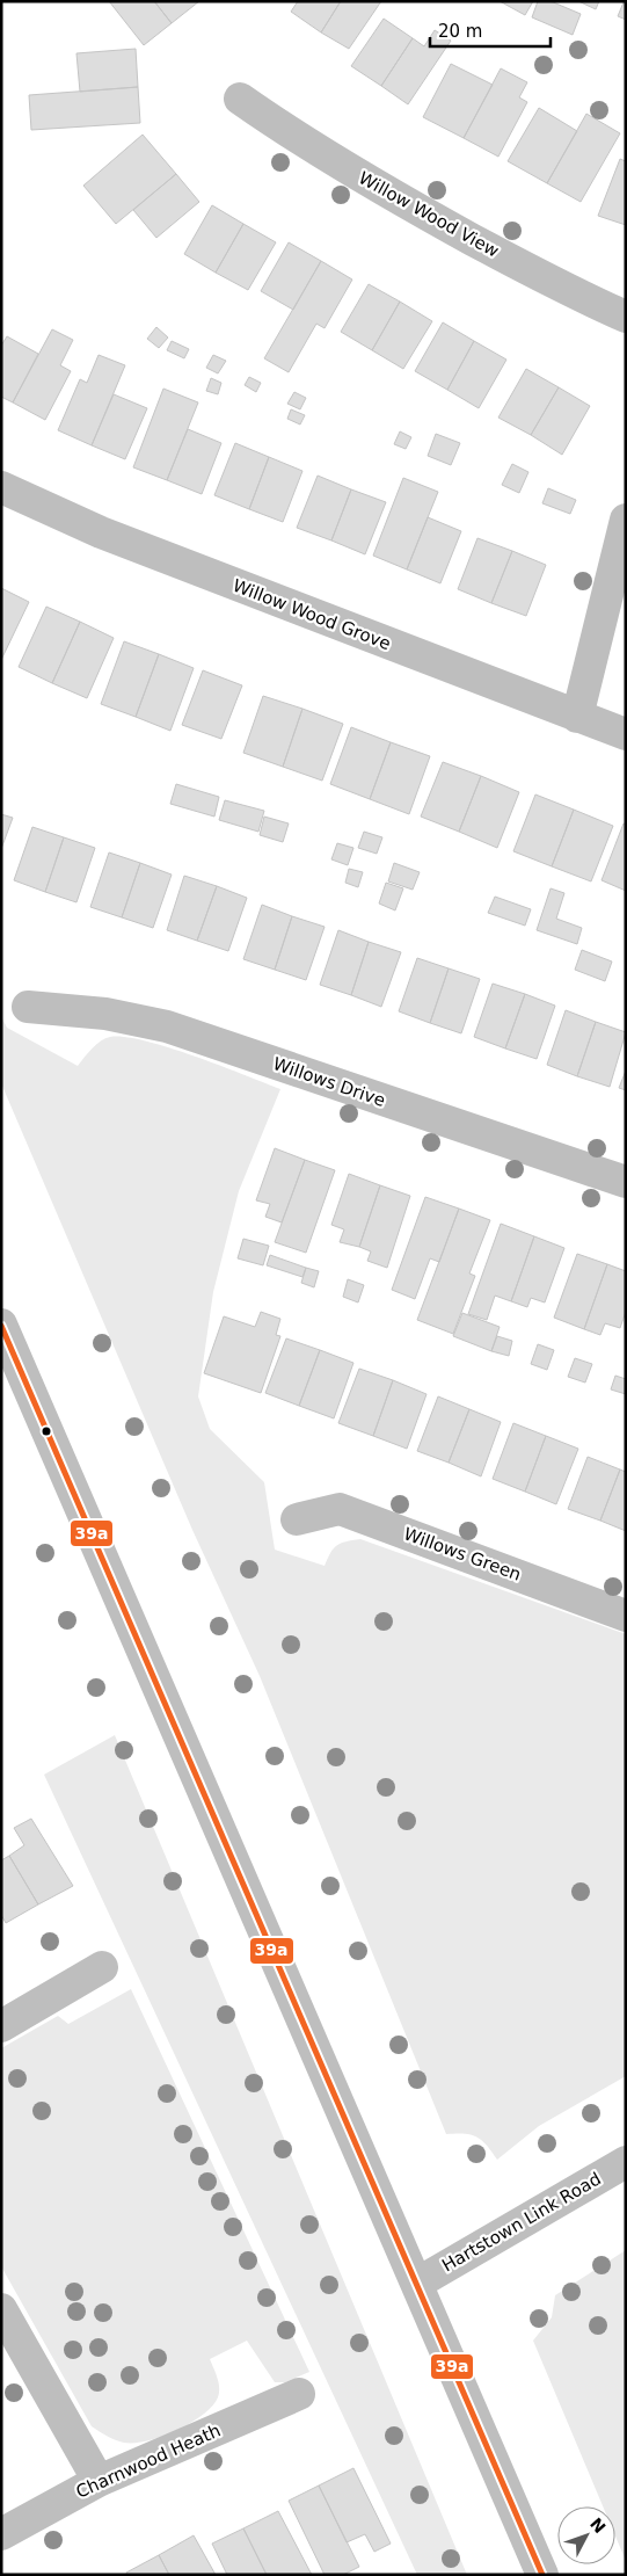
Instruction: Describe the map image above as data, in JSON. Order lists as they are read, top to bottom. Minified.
{"streets":{"street":["Willow Wood View","Willow Wood Grove","Willows Drive","Willows Green","Hartstown Link Road","Charnwood Heath"]},"lines":["transit line 39a"],"scale_bar":"20 m","north":"top right"}
